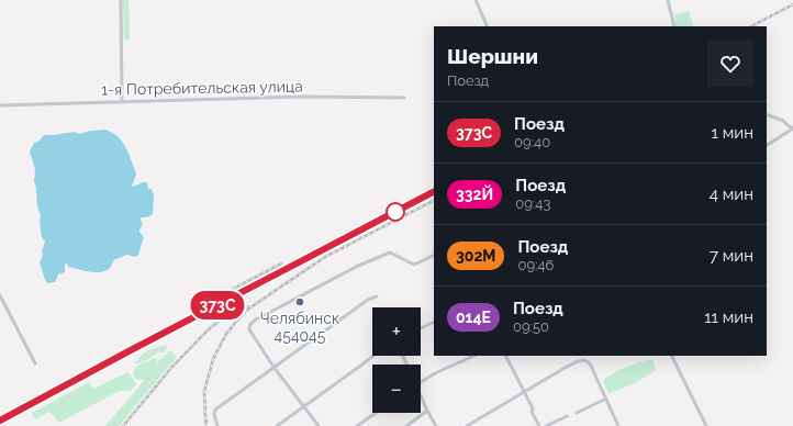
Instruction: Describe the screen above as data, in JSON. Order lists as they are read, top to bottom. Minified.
{"streets":{"street":["1-я Потребительская улица"]},"places":["Челябинск 454045"],"page":{"on_map":"373C","heading":["Шершни","Поезд"],"list":[{"mark":"373C","name":"Поезд","note":"09:40","value":"1 мин"},{"mark":"332Й","name":"Поезд","note":"09:43","value":"4 мин"},{"mark":"302М","name":"Поезд","note":"09:46","value":"7 мин"},{"mark":"014Е","name":"Поезд","note":"09:50","value":"11 мин"}],"map_buttons":["+","−"]}}
